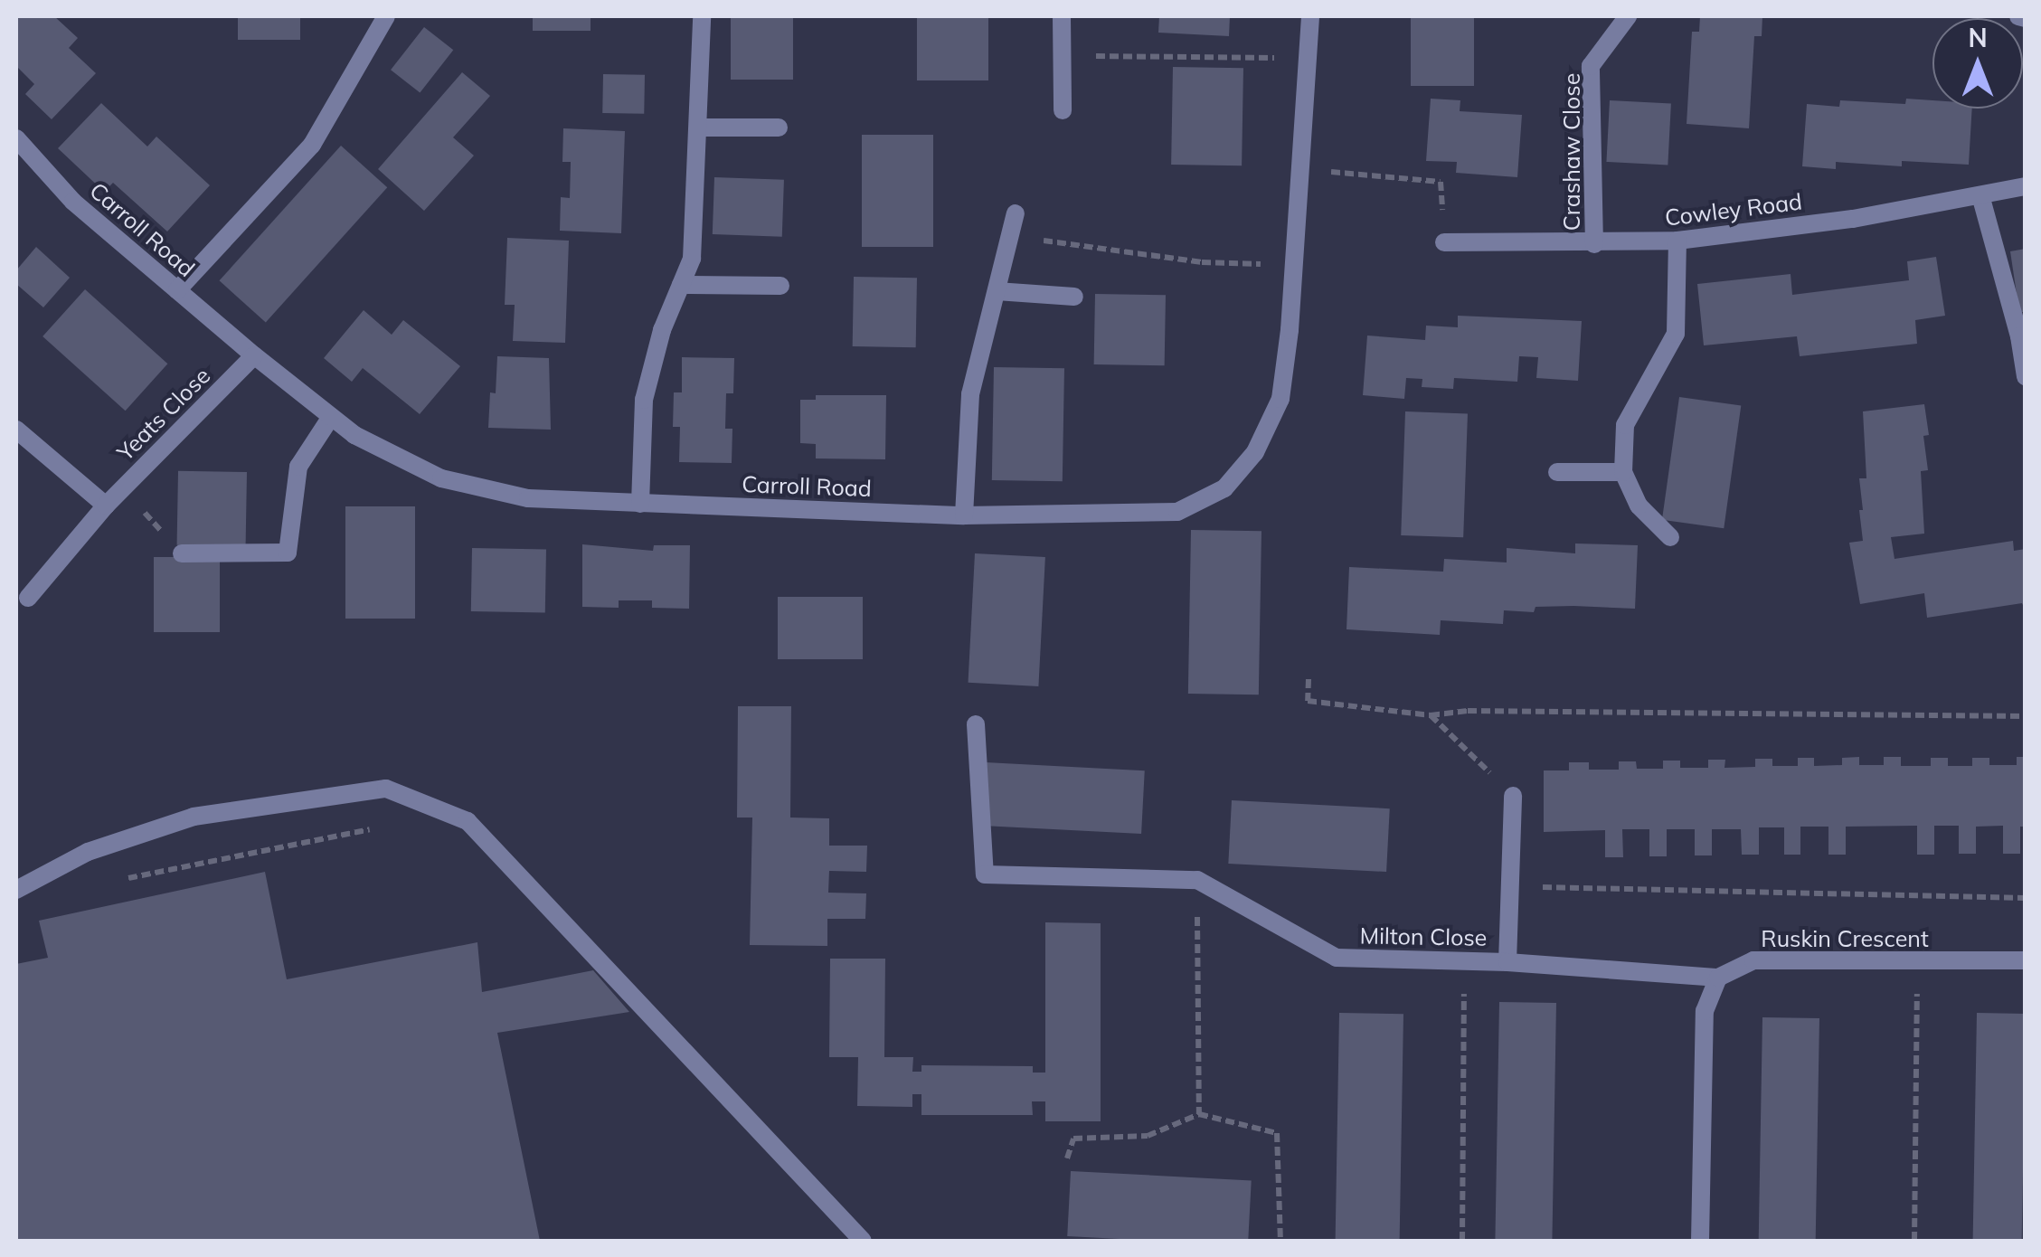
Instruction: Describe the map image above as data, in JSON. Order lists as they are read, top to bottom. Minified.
{"streets":{"street":["Crashaw Close","Cowley Road","Carroll Road","Yeats Close","Milton Close","Ruskin Crescent"]},"crossings":[["Crashaw Close","Cowley Road"],["Carroll Road","Yeats Close"],["Milton Close","Ruskin Crescent"]],"north":"top"}
